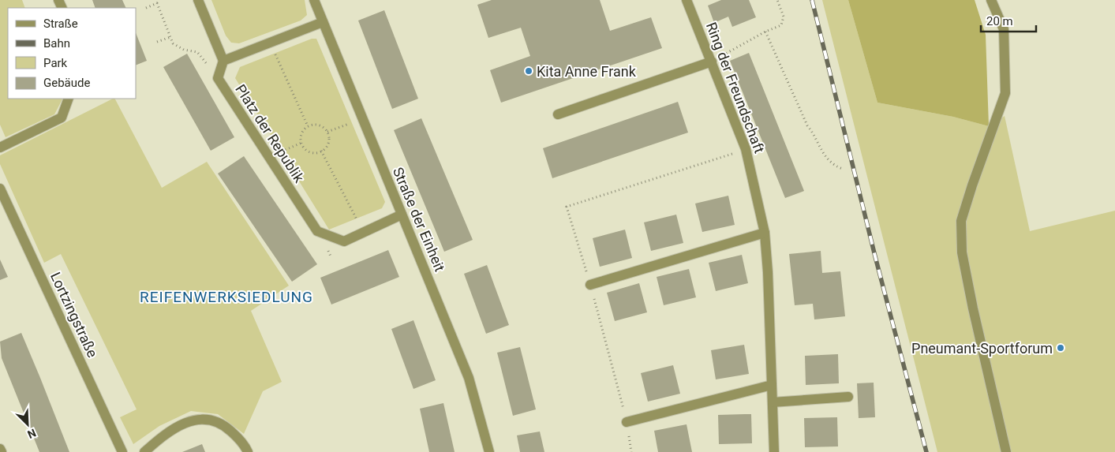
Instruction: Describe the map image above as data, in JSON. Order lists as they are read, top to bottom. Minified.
{"streets":{"street":["Ring der Freundschaft","Platz der Republik","Straße der Einheit","Lortzingstraße"]},"crossings":[["Platz der Republik","Straße der Einheit"]],"districts":["REIFENWERKSIEDLUNG"],"places":["Kita Anne Frank","Pneumant-Sportforum"],"legend":["Straße","Bahn","Park","Gebäude"],"scale_bar":"20 m","north":"bottom right"}
